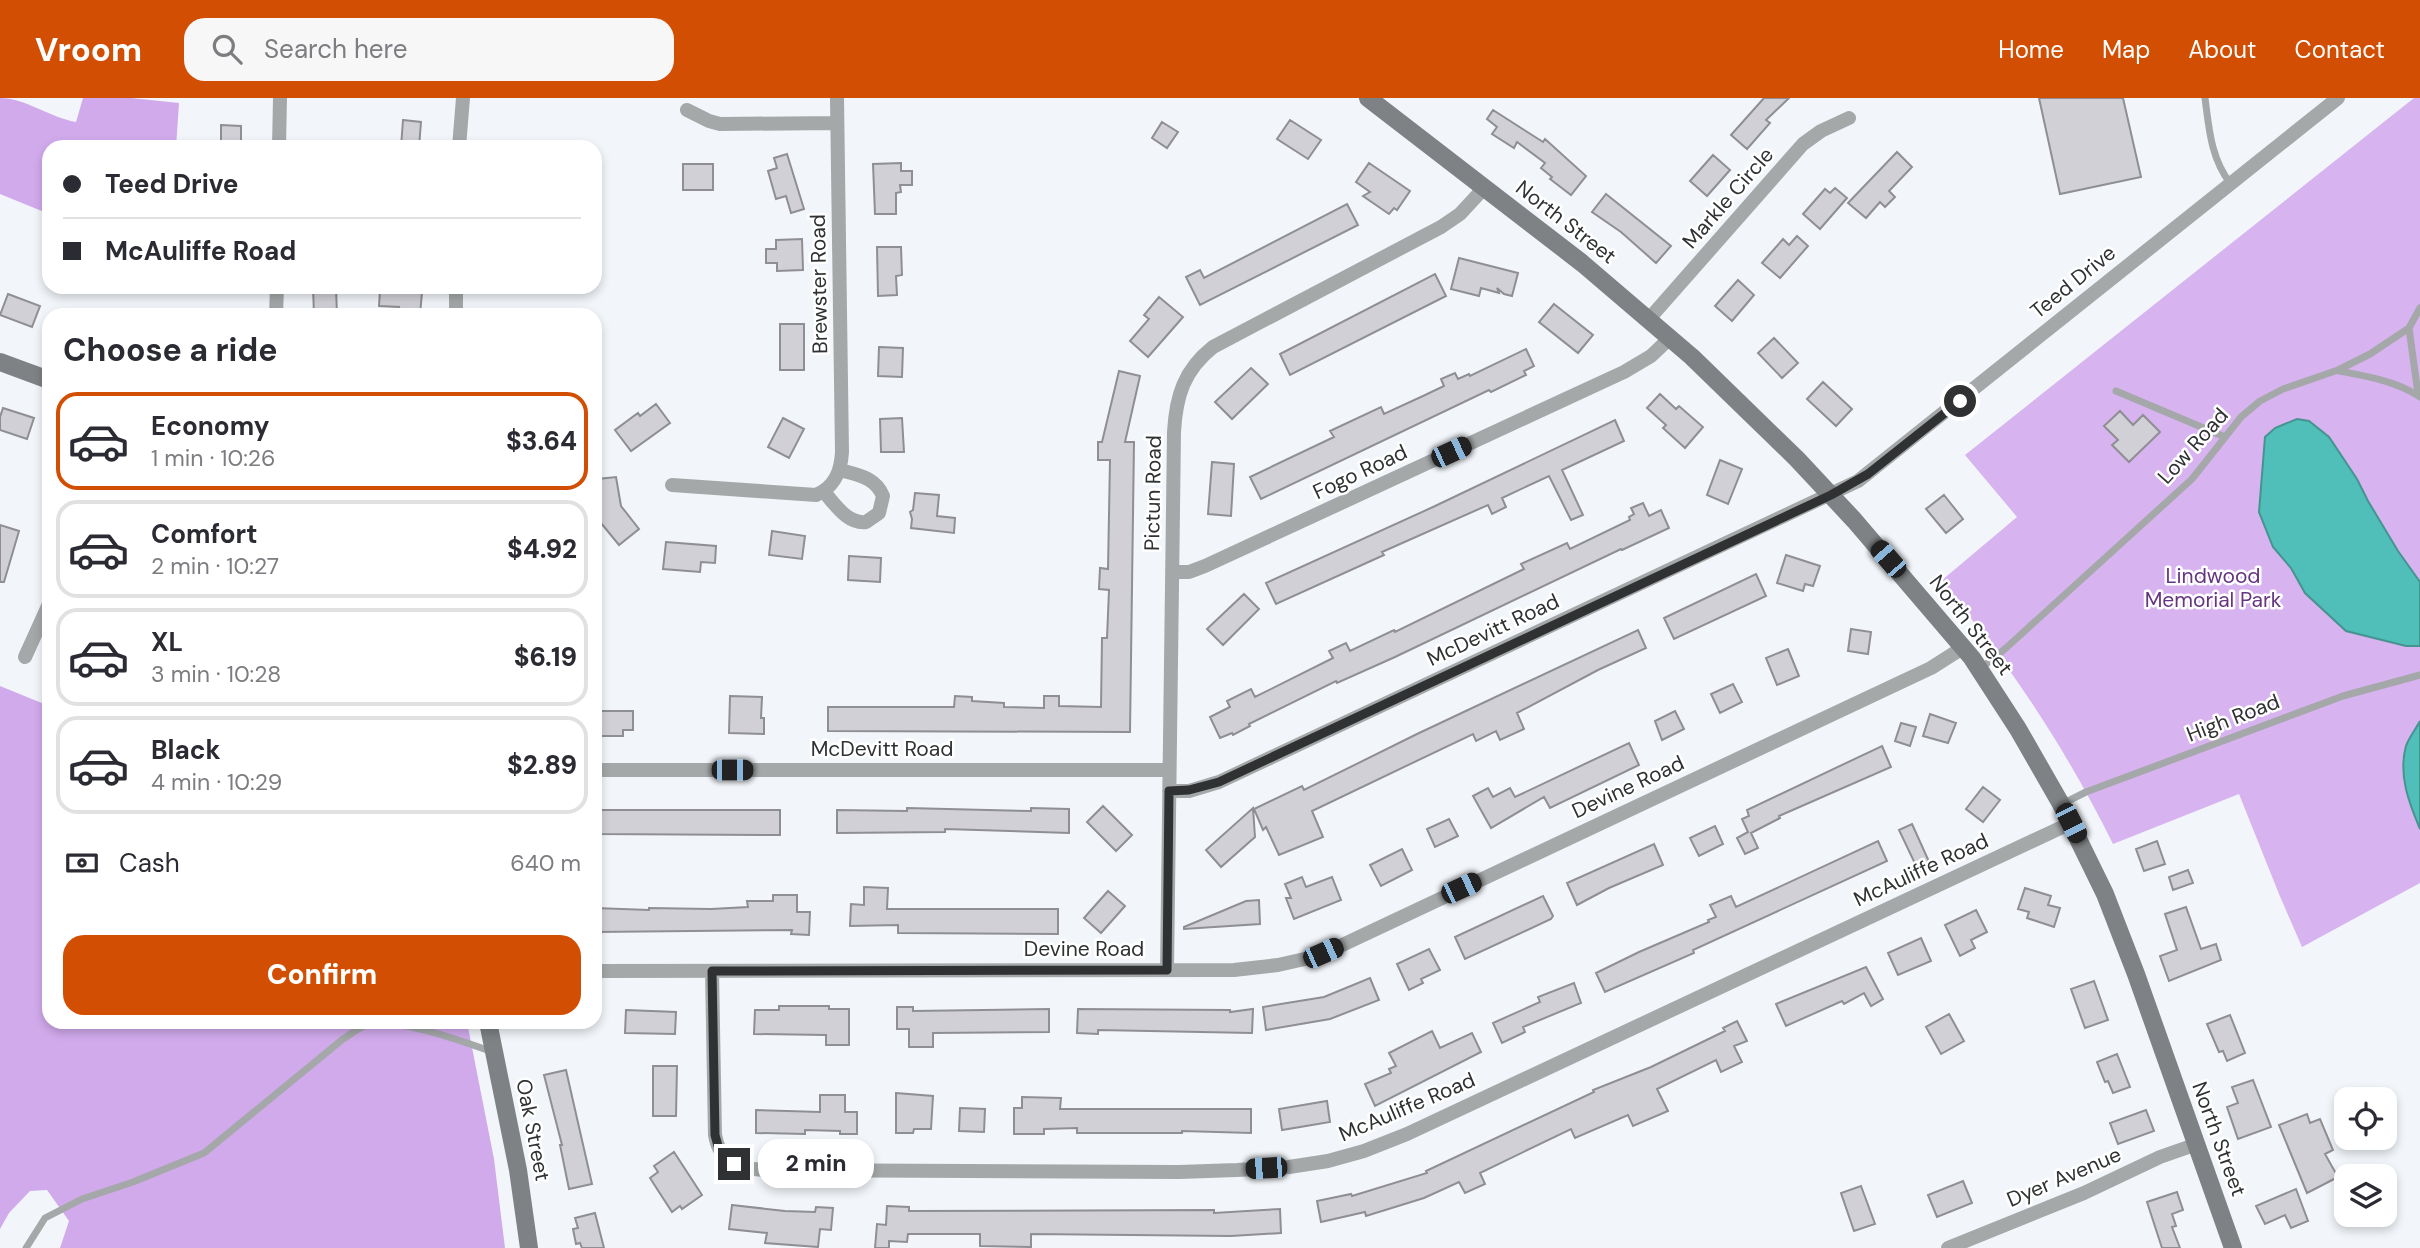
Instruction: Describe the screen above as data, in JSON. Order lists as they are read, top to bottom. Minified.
{"streets":{"main road":["North Street","Oak Street"],"street":["Markle Circle","Teed Drive","Brewster Road","Fogo Road","Pictun Road","McDevitt Road","Devine Road","McAuliffe Road","Dyer Avenue"],"lane":["Low Road","High Road"]},"crossings":[["Markle Circle","North Street"],["North Street","Teed Drive"],["North Street","Low Road"],["North Street","Fogo Road"],["North Street","Pictun Road"],["North Street","McDevitt Road"],["North Street","High Road"],["North Street","Devine Road"],["North Street","McAuliffe Road"],["North Street","Dyer Avenue"],["Teed Drive","McDevitt Road"],["Fogo Road","Pictun Road"],["Pictun Road","McDevitt Road"],["Pictun Road","Devine Road"],["Devine Road","McAuliffe Road"]],"parks":["Lindwood Memorial Park"],"page":{"header":"Vroom","search":"Search here","nav":["Home","Map","About","Contact"],"banner":["Teed Drive","McAuliffe Road"],"heading":"Choose a ride","list":[{"name":"Economy","note":"1 min · 10:26","value":"$3.64"},{"name":"Comfort","note":"2 min · 10:27","value":"$4.92"},{"name":"XL","note":"3 min · 10:28","value":"$6.19"},{"name":"Black","note":"4 min · 10:29","value":"$2.89"}],"pay":["Cash","640 m"],"buttons":"Confirm","bubble":"2 min"}}
